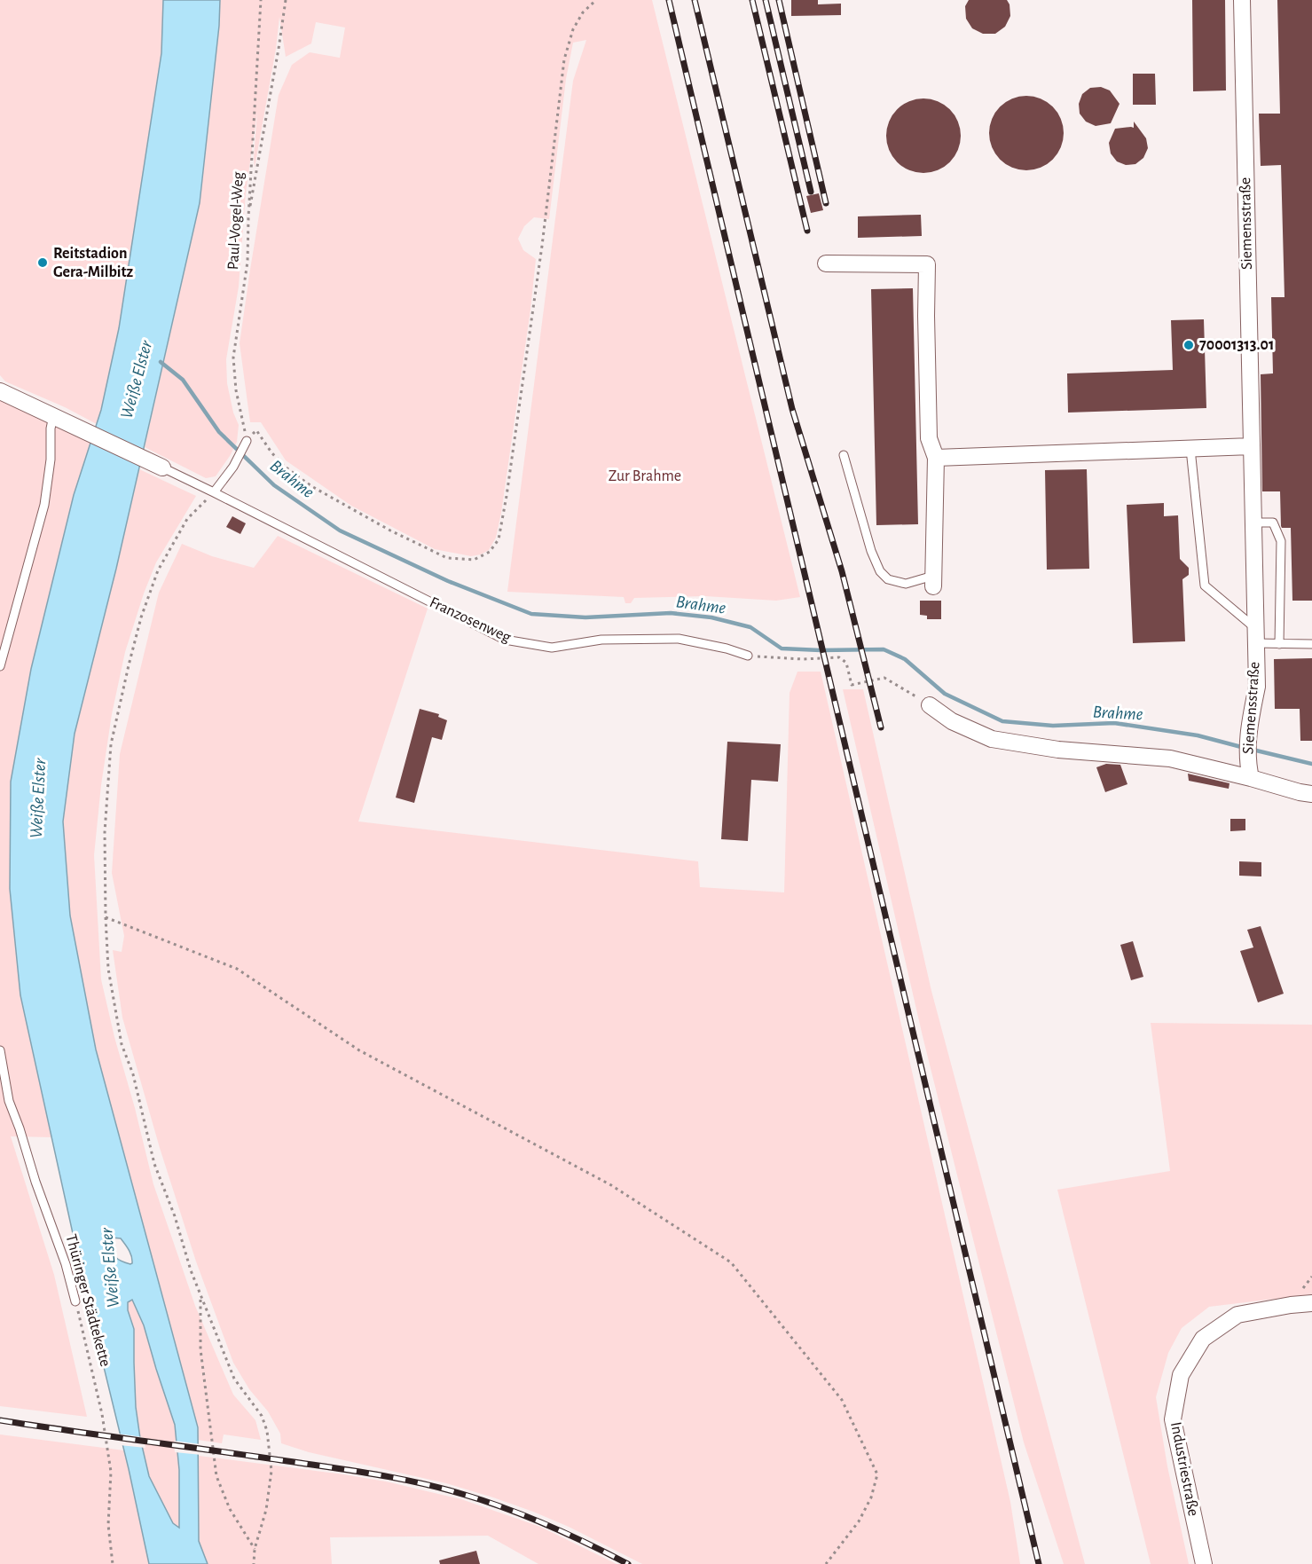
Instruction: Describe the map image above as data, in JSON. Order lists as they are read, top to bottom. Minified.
{"streets":{"street":["Siemensstraße","Industriestraße"],"lane":["Franzosenweg","Thüringer Städtekette"],"path":["Paul-Vogel-Weg"]},"water":["Weiße Elster","Brahme"],"parks":["Zur Brahme"],"places":["Reitstadion Gera-Milbitz","70001313.01"]}
